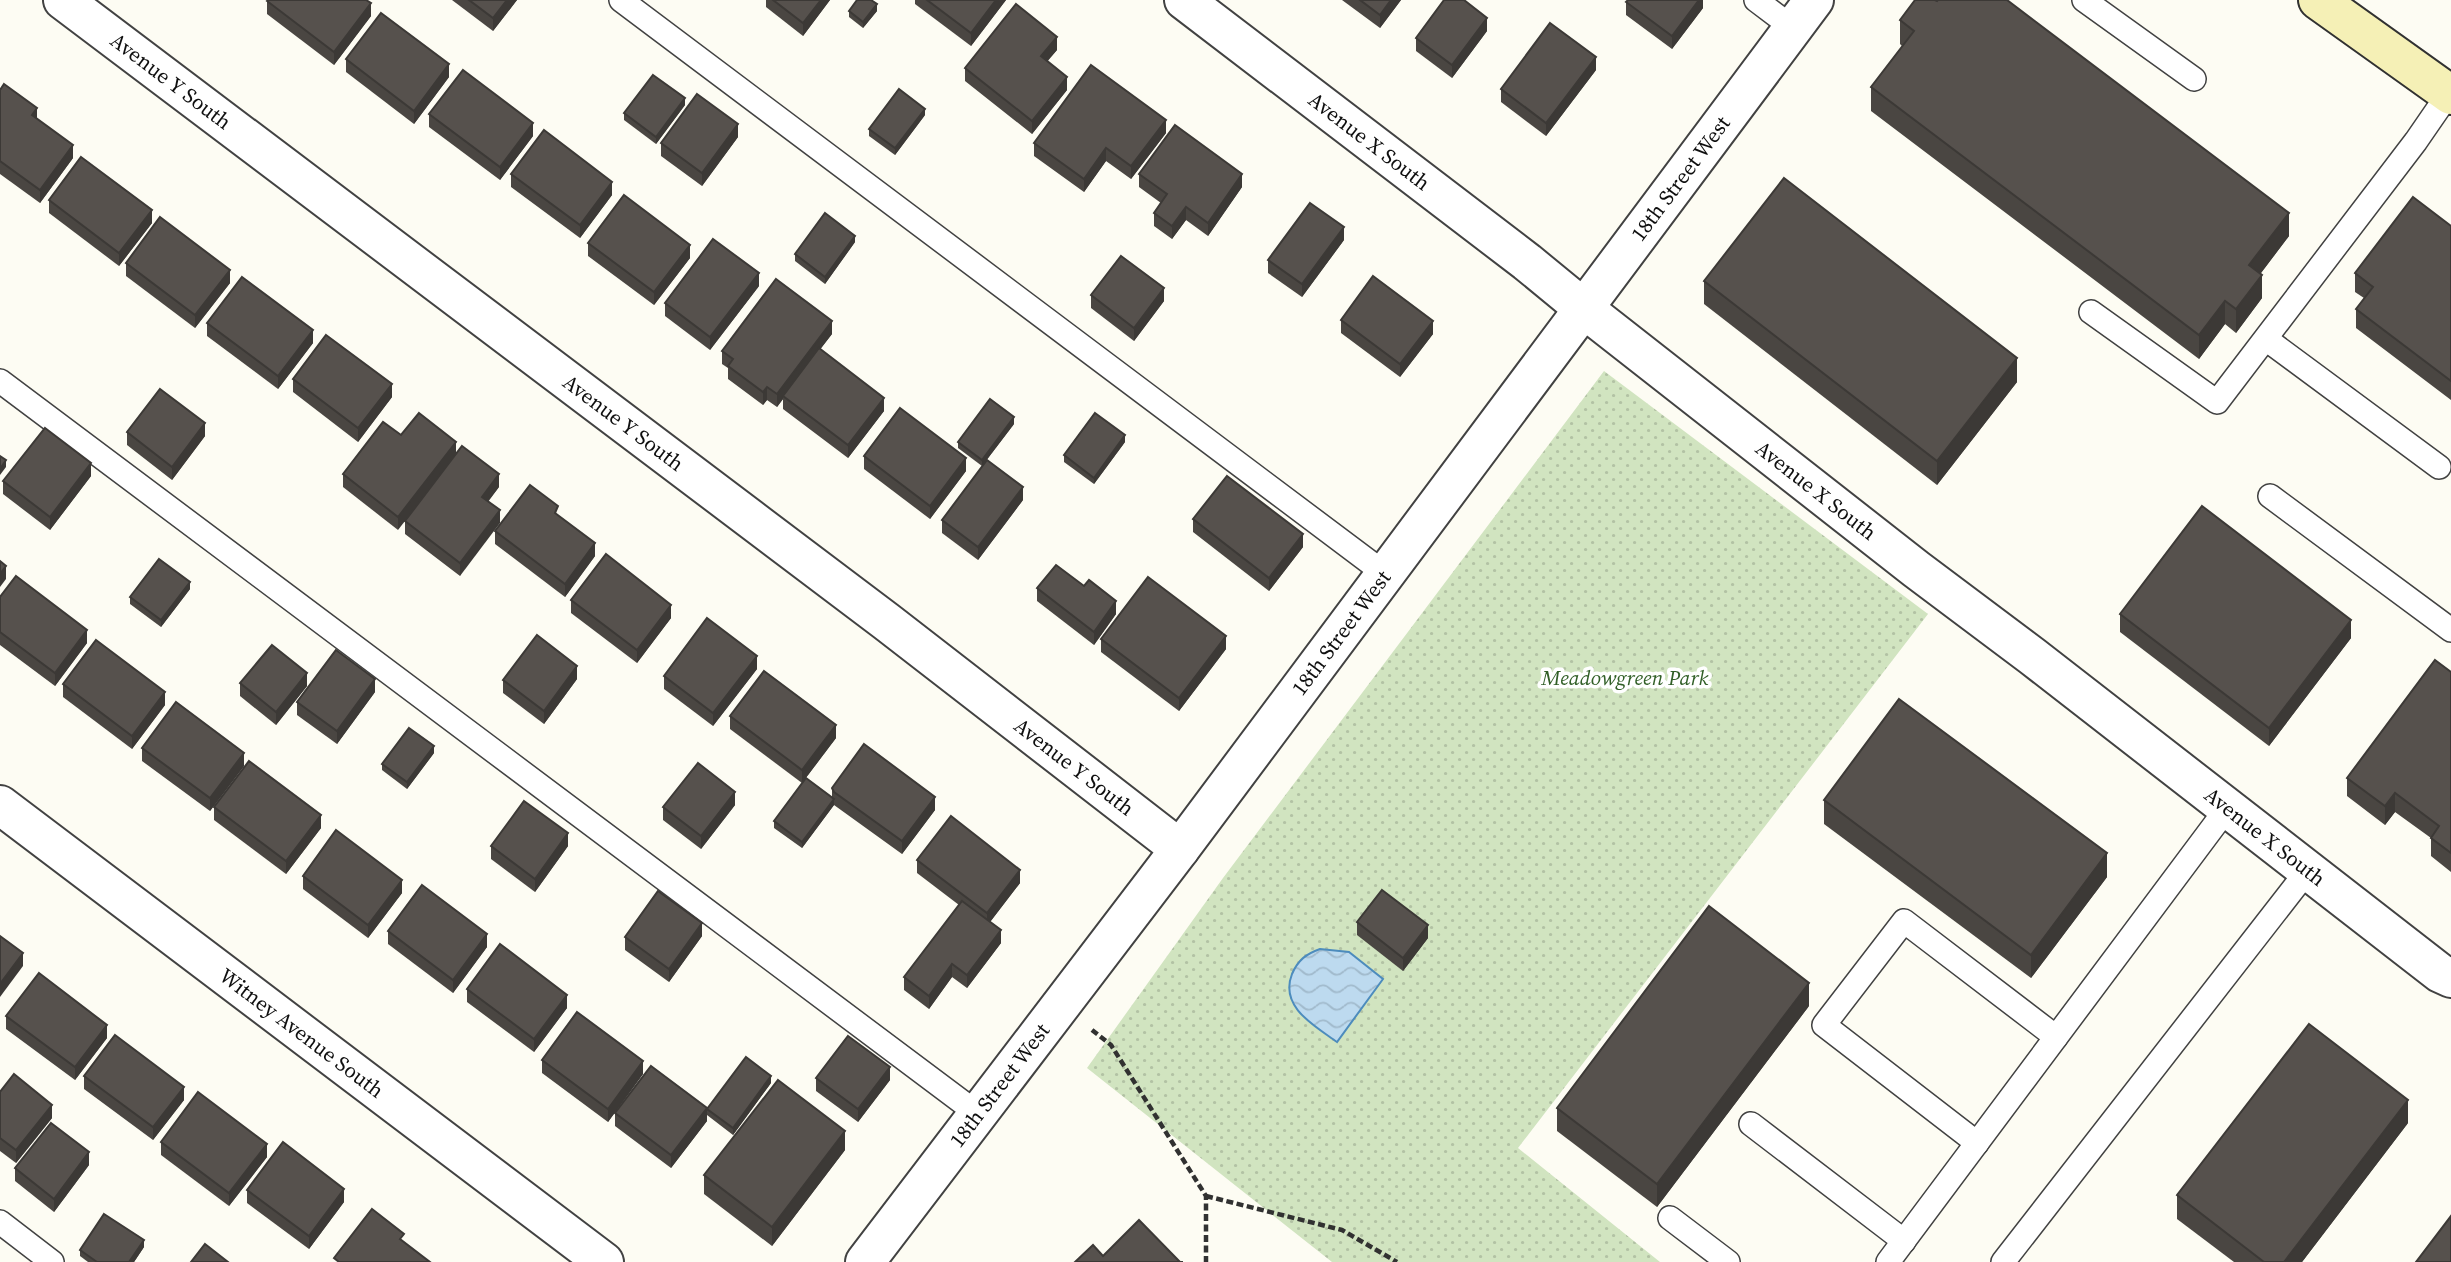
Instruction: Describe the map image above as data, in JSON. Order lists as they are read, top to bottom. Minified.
{"streets":{"street":["Avenue Y South","Avenue X South","18th Street West","Witney Avenue South"]},"crossings":[["Avenue Y South","18th Street West"],["Avenue X South","18th Street West"]],"parks":["Meadowgreen Park"]}
